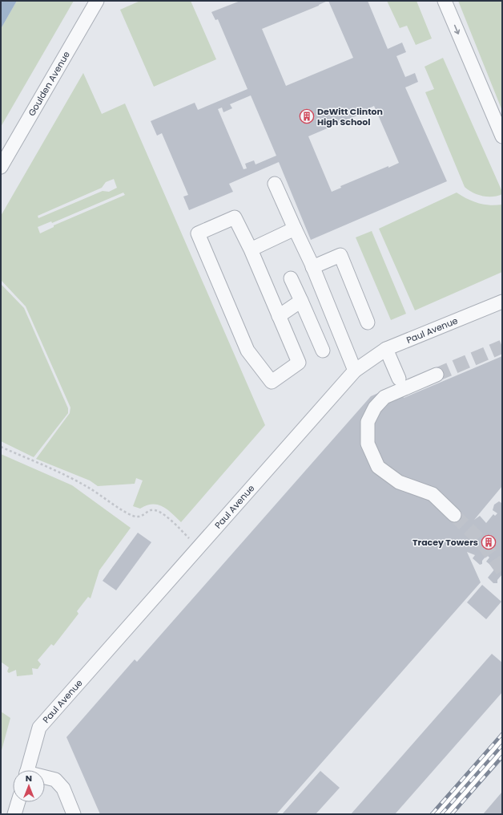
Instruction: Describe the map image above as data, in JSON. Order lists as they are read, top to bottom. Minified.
{"streets":{"street":["Goulden Avenue","Paul Avenue"]},"places":{"building":["DeWitt Clinton High School","Tracey Towers"]},"north":"top"}
